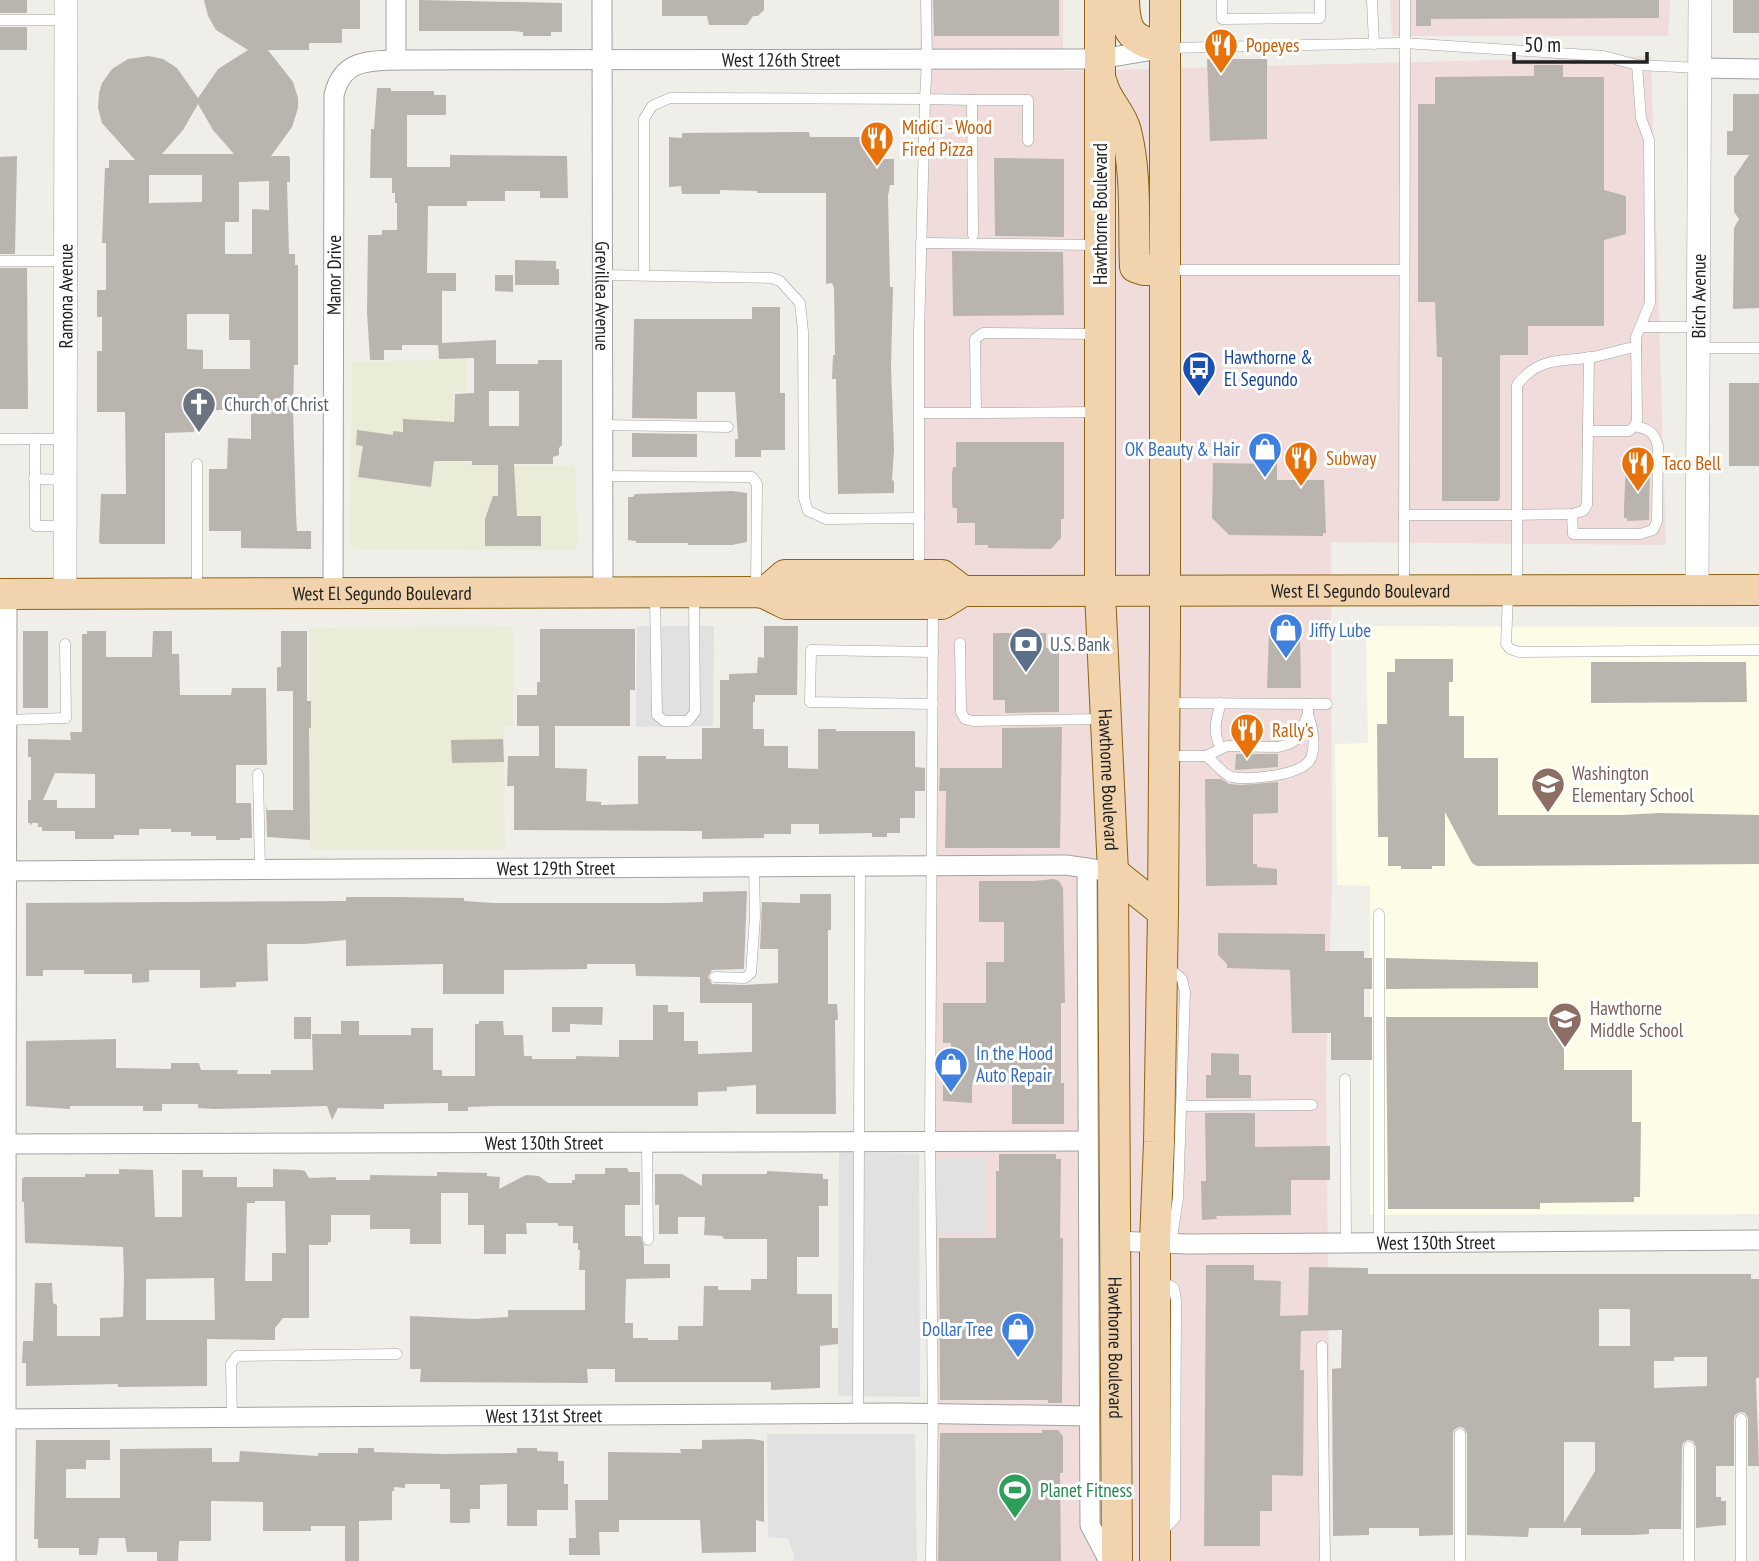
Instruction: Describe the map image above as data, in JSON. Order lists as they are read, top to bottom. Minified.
{"streets":{"main road":["Hawthorne Boulevard","West El Segundo Boulevard"],"street":["West 126th Street","Manor Drive","Birch Avenue","Grevillea Avenue","Ramona Avenue","West 129th Street","West 130th Street","West 131st Street"]},"crossings":[["West 126th Street","Hawthorne Boulevard"],["West 126th Street","Manor Drive"],["West 126th Street","Grevillea Avenue"],["Hawthorne Boulevard","West El Segundo Boulevard"],["Hawthorne Boulevard","West 129th Street"],["Hawthorne Boulevard","West 130th Street"],["Manor Drive","West El Segundo Boulevard"],["Birch Avenue","West El Segundo Boulevard"],["Grevillea Avenue","West El Segundo Boulevard"],["Ramona Avenue","West El Segundo Boulevard"]],"places":{"restaurant":["Popeyes","MidiCi - Wood Fired Pizza","Subway","Taco Bell","Rally's"],"bus stop":["Hawthorne & El Segundo"],"church":["Church of Christ"],"shop":["OK Beauty & Hair","Jiffy Lube","In the Hood Auto Repair","Dollar Tree"],"bank":["U.S. Bank"],"school or university":["Washington Elementary School","Hawthorne Middle School"],"sports":["Planet Fitness"]},"scale_bar":"50 m"}
